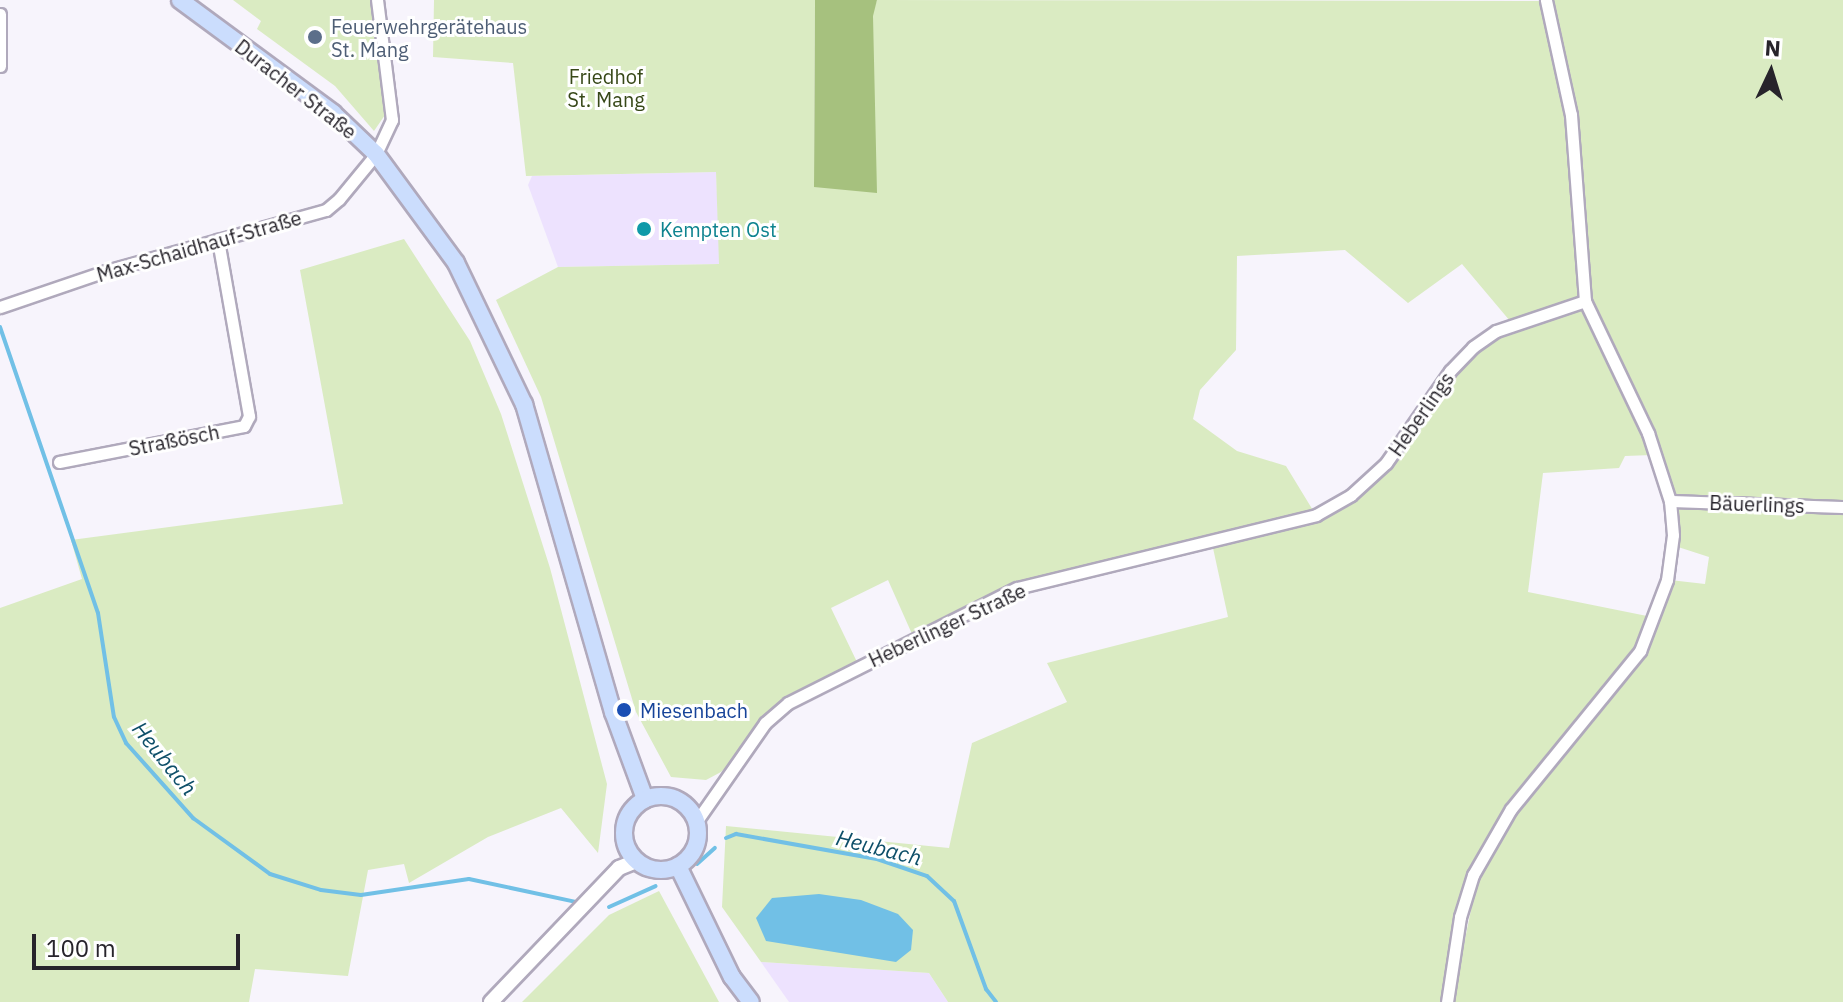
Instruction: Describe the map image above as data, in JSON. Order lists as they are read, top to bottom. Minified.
{"streets":{"main road":["Duracher Straße"],"street":["Max-Schaidhauf-Straße","Heberlings","Straßösch","Bäuerlings","Heberlinger Straße"]},"crossings":[["Duracher Straße","Max-Schaidhauf-Straße"],["Duracher Straße","Heberlinger Straße"],["Max-Schaidhauf-Straße","Straßösch"],["Heberlings","Heberlinger Straße"]],"water":["Heubach"],"parks":["Friedhof St. Mang"],"places":["Feuerwehrgerätehaus St. Mang","Kempten Ost","Miesenbach"],"scale_bar":"100 m","north":"top"}
